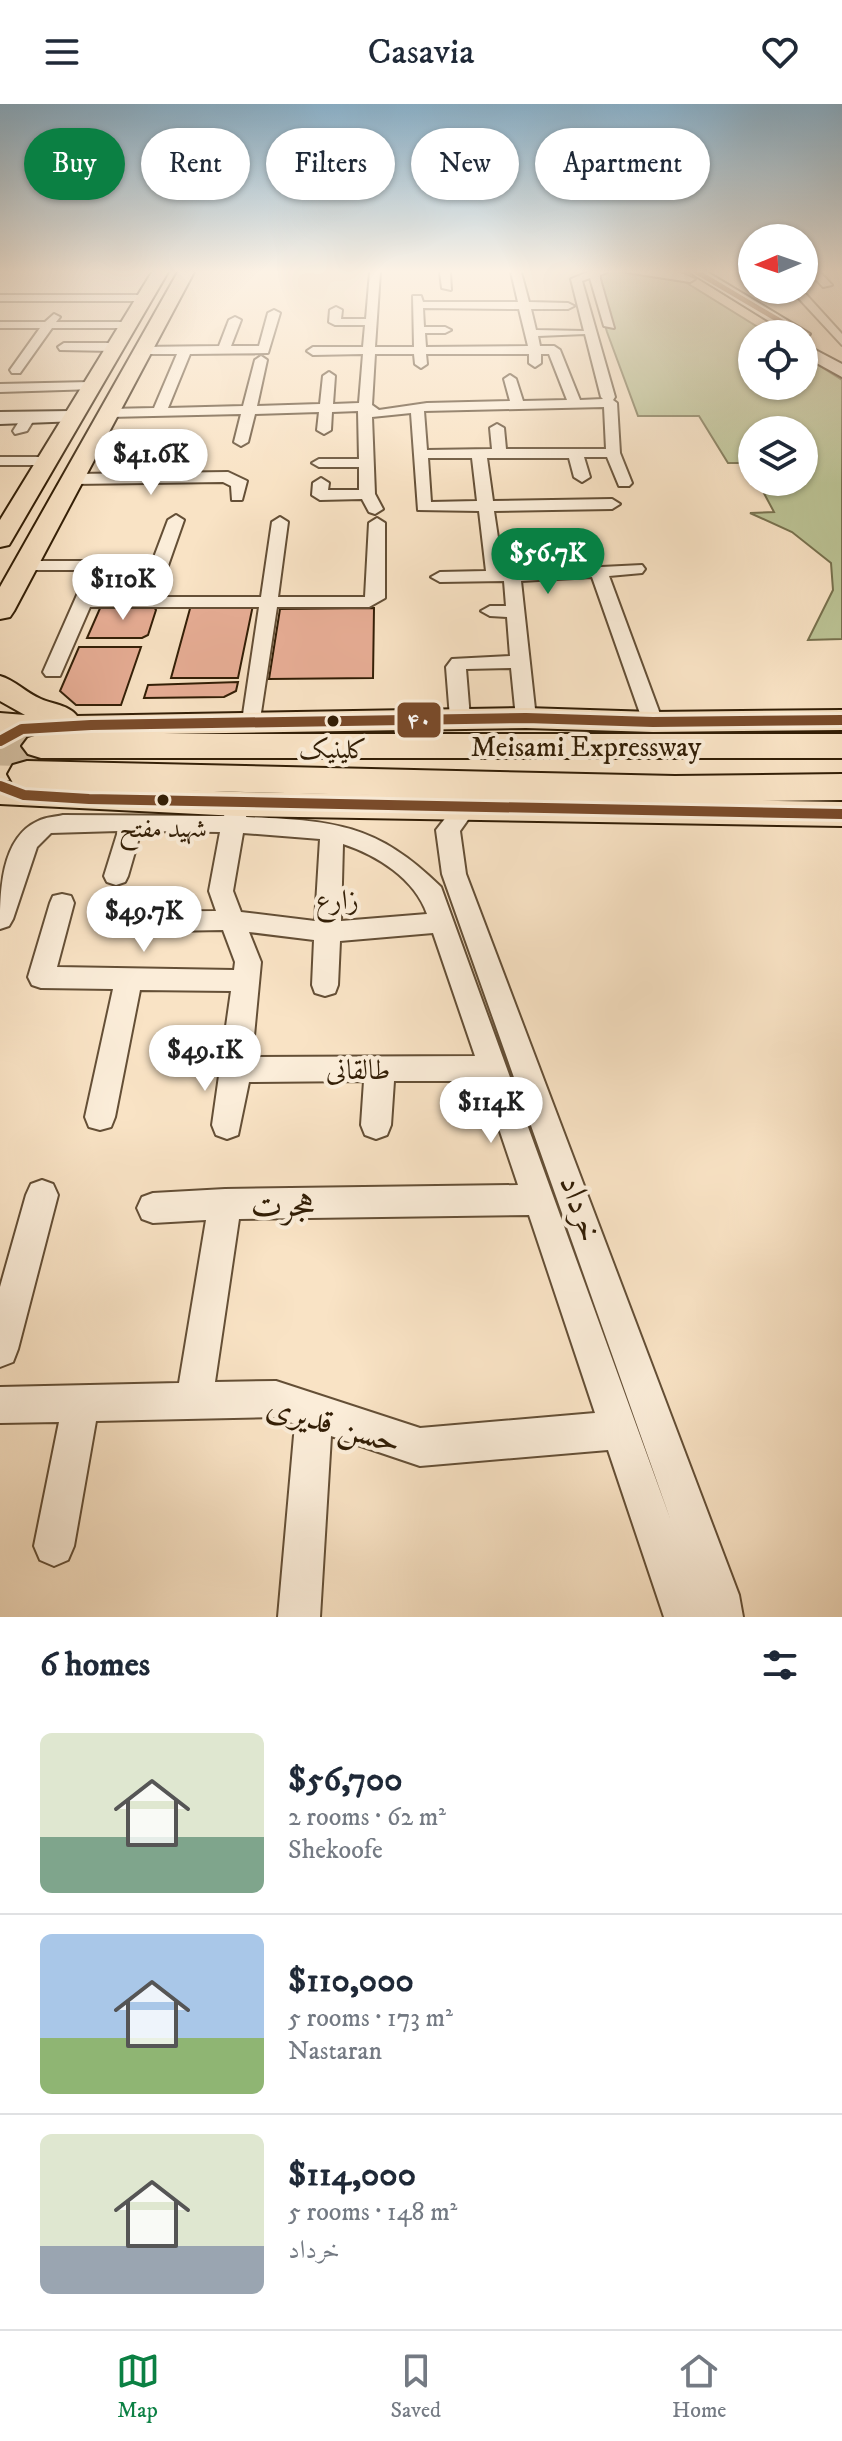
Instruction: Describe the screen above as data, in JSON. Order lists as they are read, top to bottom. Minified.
{"streets":{"highway":["Meisami Expressway"],"street":["زارع","طالقانی","هجرت","خرداد","حسن قدیری"]},"crossings":[["زارع","خرداد"],["طالقانی","خرداد"],["هجرت","خرداد"],["هجرت","حسن قدیری"],["خرداد","حسن قدیری"]],"places":["کلینیک","شهید مفتح"],"lines":["transit line ۴۰"],"north":"left","page":{"header":"Casavia","chip":["Buy","Rent","Filters","New","Apartment"],"price":["$41.6K","$56.7K","$110K","$49.7K","$49.1K","$114K"],"heading":"6 homes","list":[{"name":"$56,700","note":"2 rooms · 62 m² · Shekoofe"},{"name":"$110,000","note":"5 rooms · 173 m² · Nastaran"},{"name":"$114,000","note":"5 rooms · 148 m² · خرداد"}],"tabs":["Map","Saved","Home"]}}
